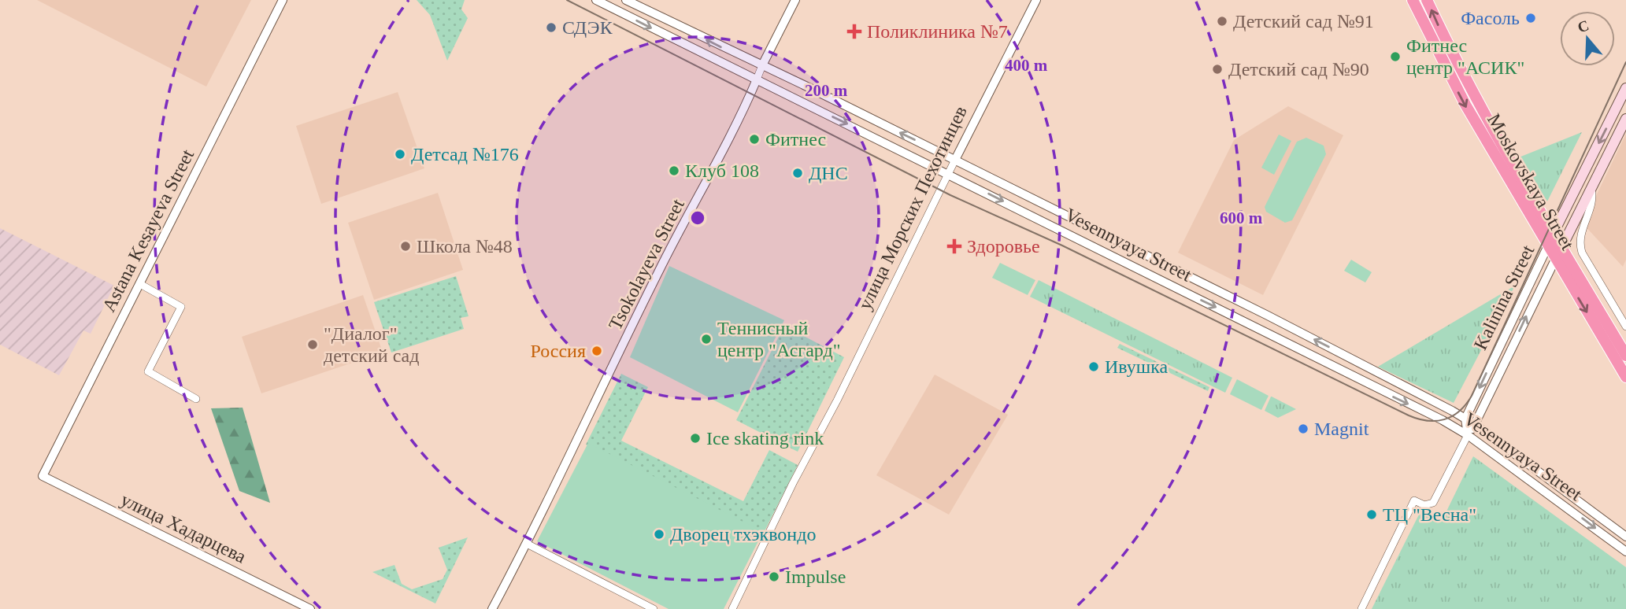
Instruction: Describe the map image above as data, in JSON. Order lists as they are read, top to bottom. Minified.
{"streets":{"highway":["Moskovskaya Street"],"main road":["Kalinina Street"],"street":["улица Морских Пехотинцев","Astana Kesayeva Street","Vesennyaya Street","Tsokolayeva Street","улица Хадарцева"]},"crossings":[["Moskovskaya Street","Kalinina Street"],["улица Морских Пехотинцев","Vesennyaya Street"],["Astana Kesayeva Street","улица Хадарцева"],["Vesennyaya Street","Tsokolayeva Street"],["Vesennyaya Street","Kalinina Street"]],"places":{"other":["Фасоль","Детский сад №91","СДЭК","Фитнес центр \"АСИК\"","Детский сад №90","Фитнес","Детсад №176","Клуб 108","ДНС","Школа №48","Теннисный центр \"Асгард\"","\"Диалог\" детский сад","Россия","Ивушка","Magnit","Ice skating rink","ТЦ \"Весна\"","Дворец тхэквондо","Impulse"],"health":["Поликлиника №7","Здоровье"]},"north":"top","rings":["400 m","200 m","600 m"]}
